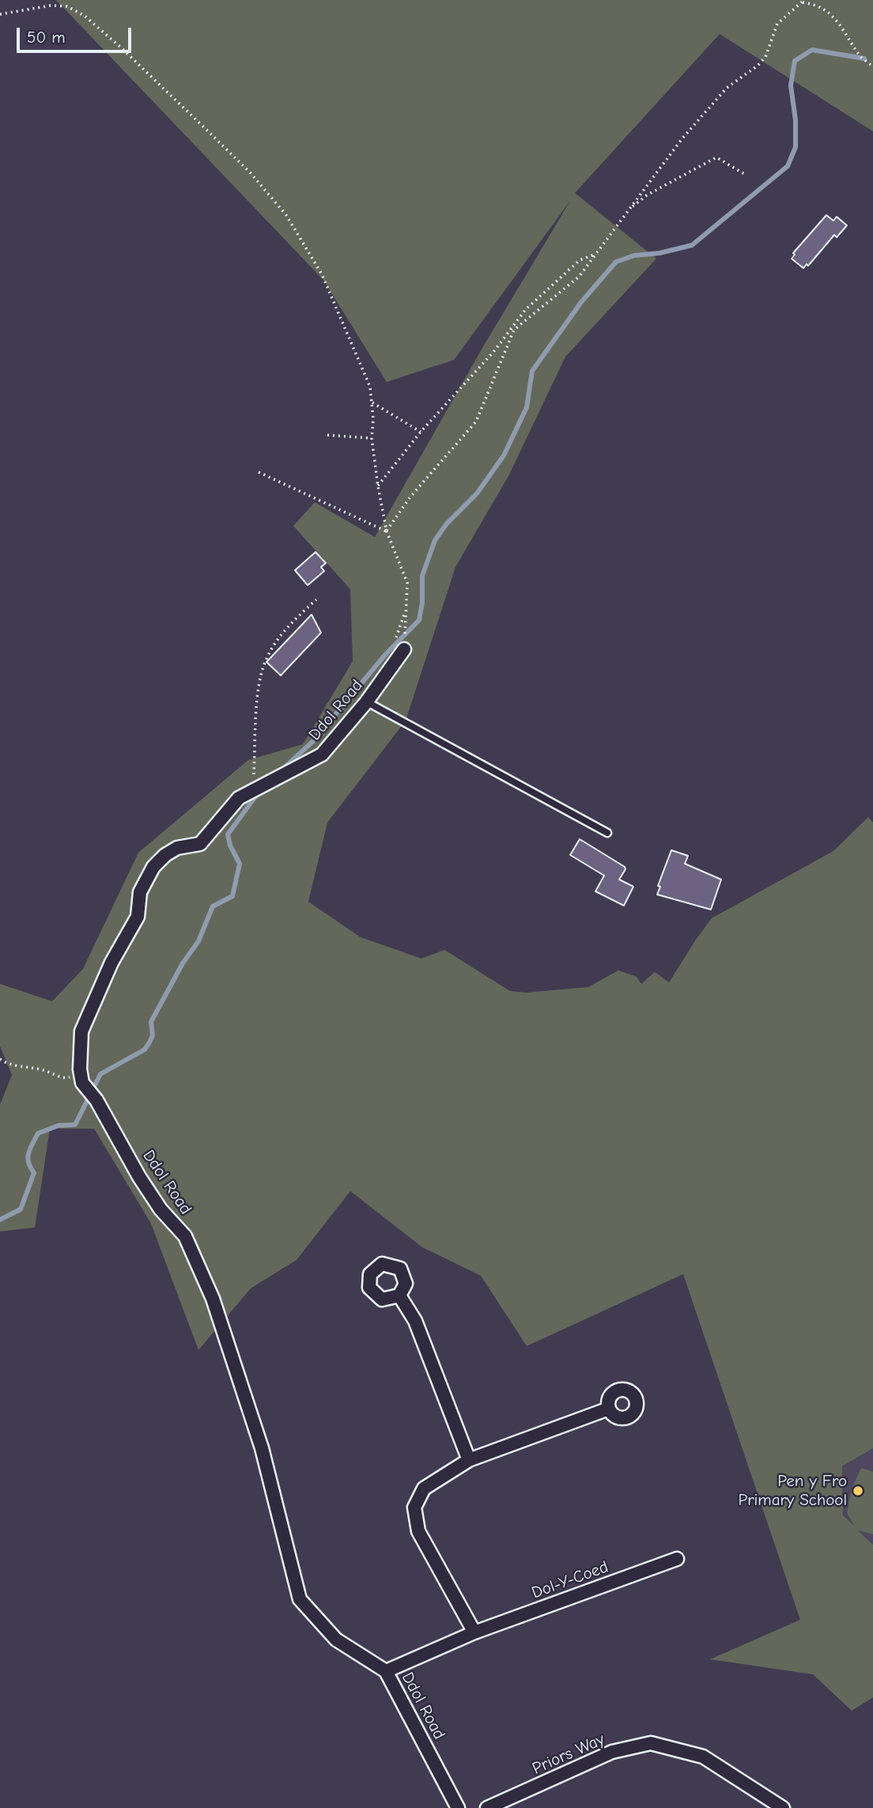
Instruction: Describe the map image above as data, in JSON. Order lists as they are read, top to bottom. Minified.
{"streets":{"street":["Ddol Road","Dol-Y-Coed","Priors Way"]},"crossings":[["Ddol Road","Dol-Y-Coed"]],"places":["Pen y Fro Primary School"],"scale_bar":"50 m"}
